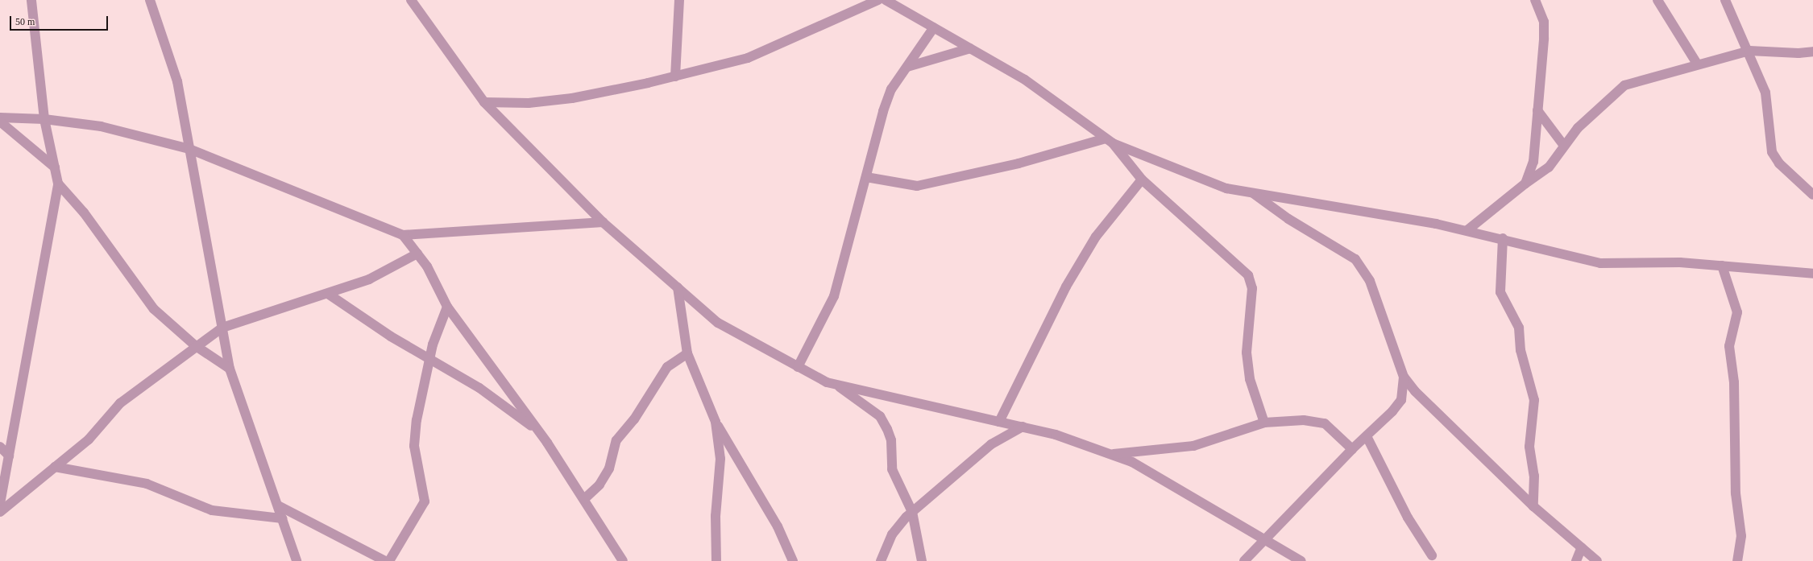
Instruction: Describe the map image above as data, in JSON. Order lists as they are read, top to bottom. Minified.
{"scale_bar":"50 m"}
